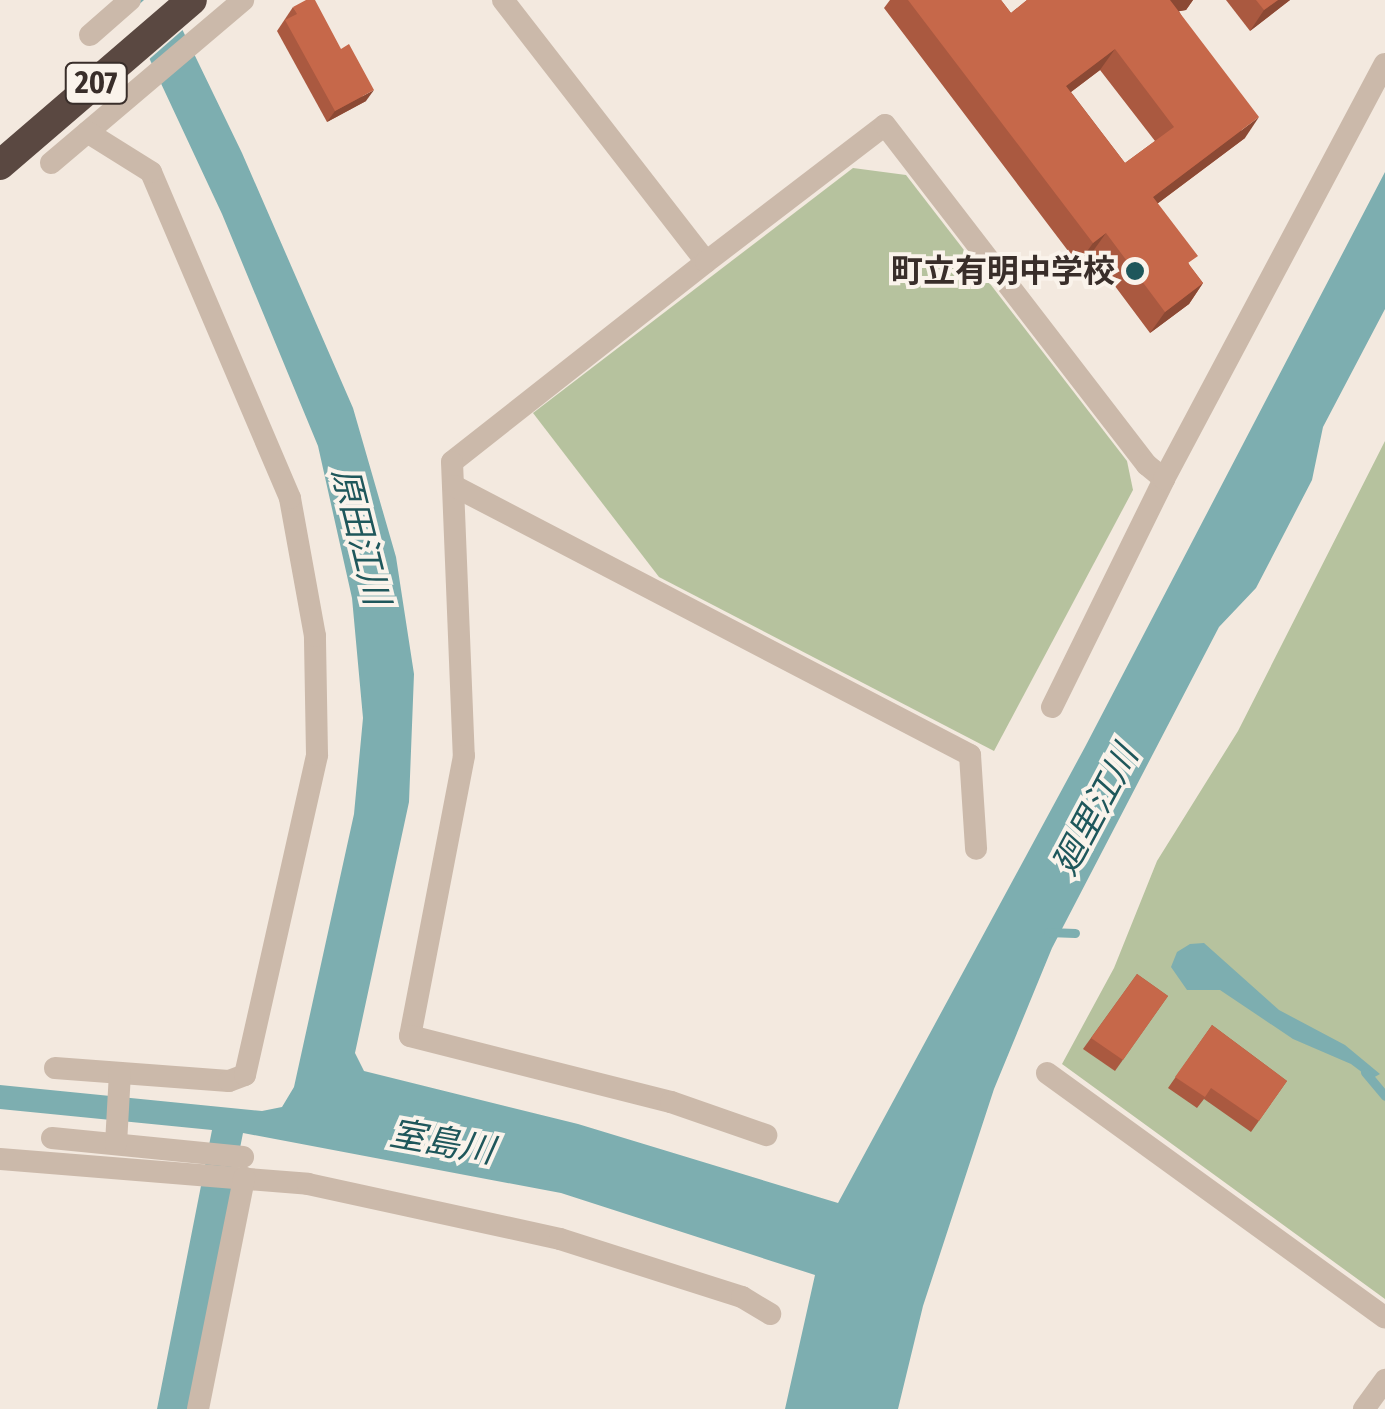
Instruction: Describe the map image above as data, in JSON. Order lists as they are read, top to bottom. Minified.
{"streets":{"highway":["207"]},"water":["原田江川","廻里江川","室島川"],"places":["町立有明中学校"]}
